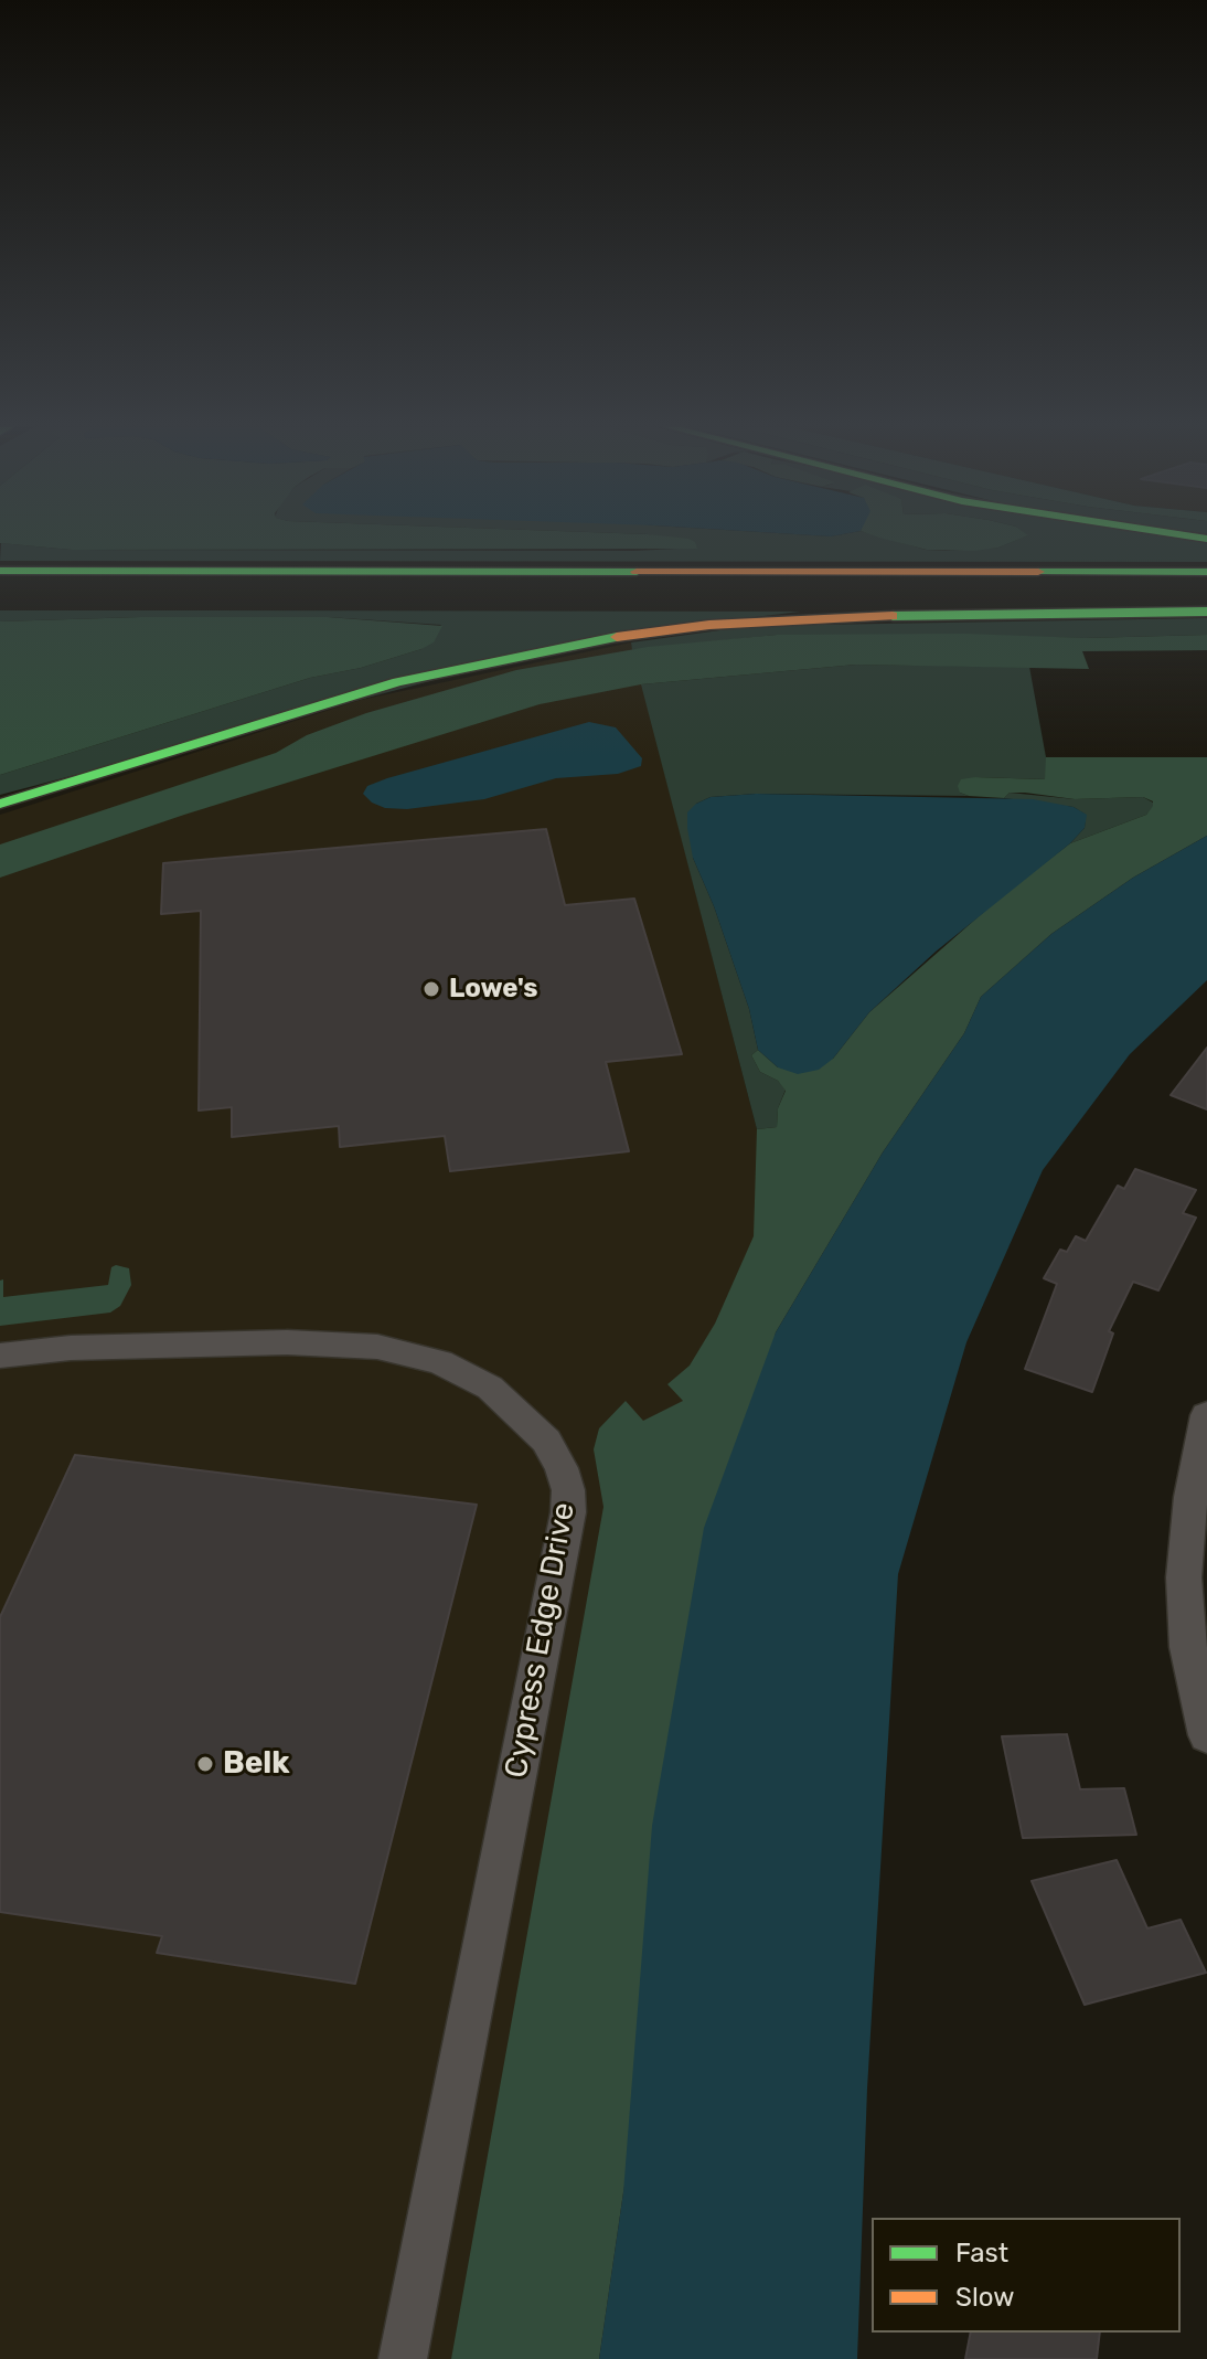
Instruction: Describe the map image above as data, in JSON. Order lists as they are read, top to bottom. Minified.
{"streets":{"street":["Cypress Edge Drive"]},"places":["Lowe's","Belk"],"legend":["Fast","Slow"]}
